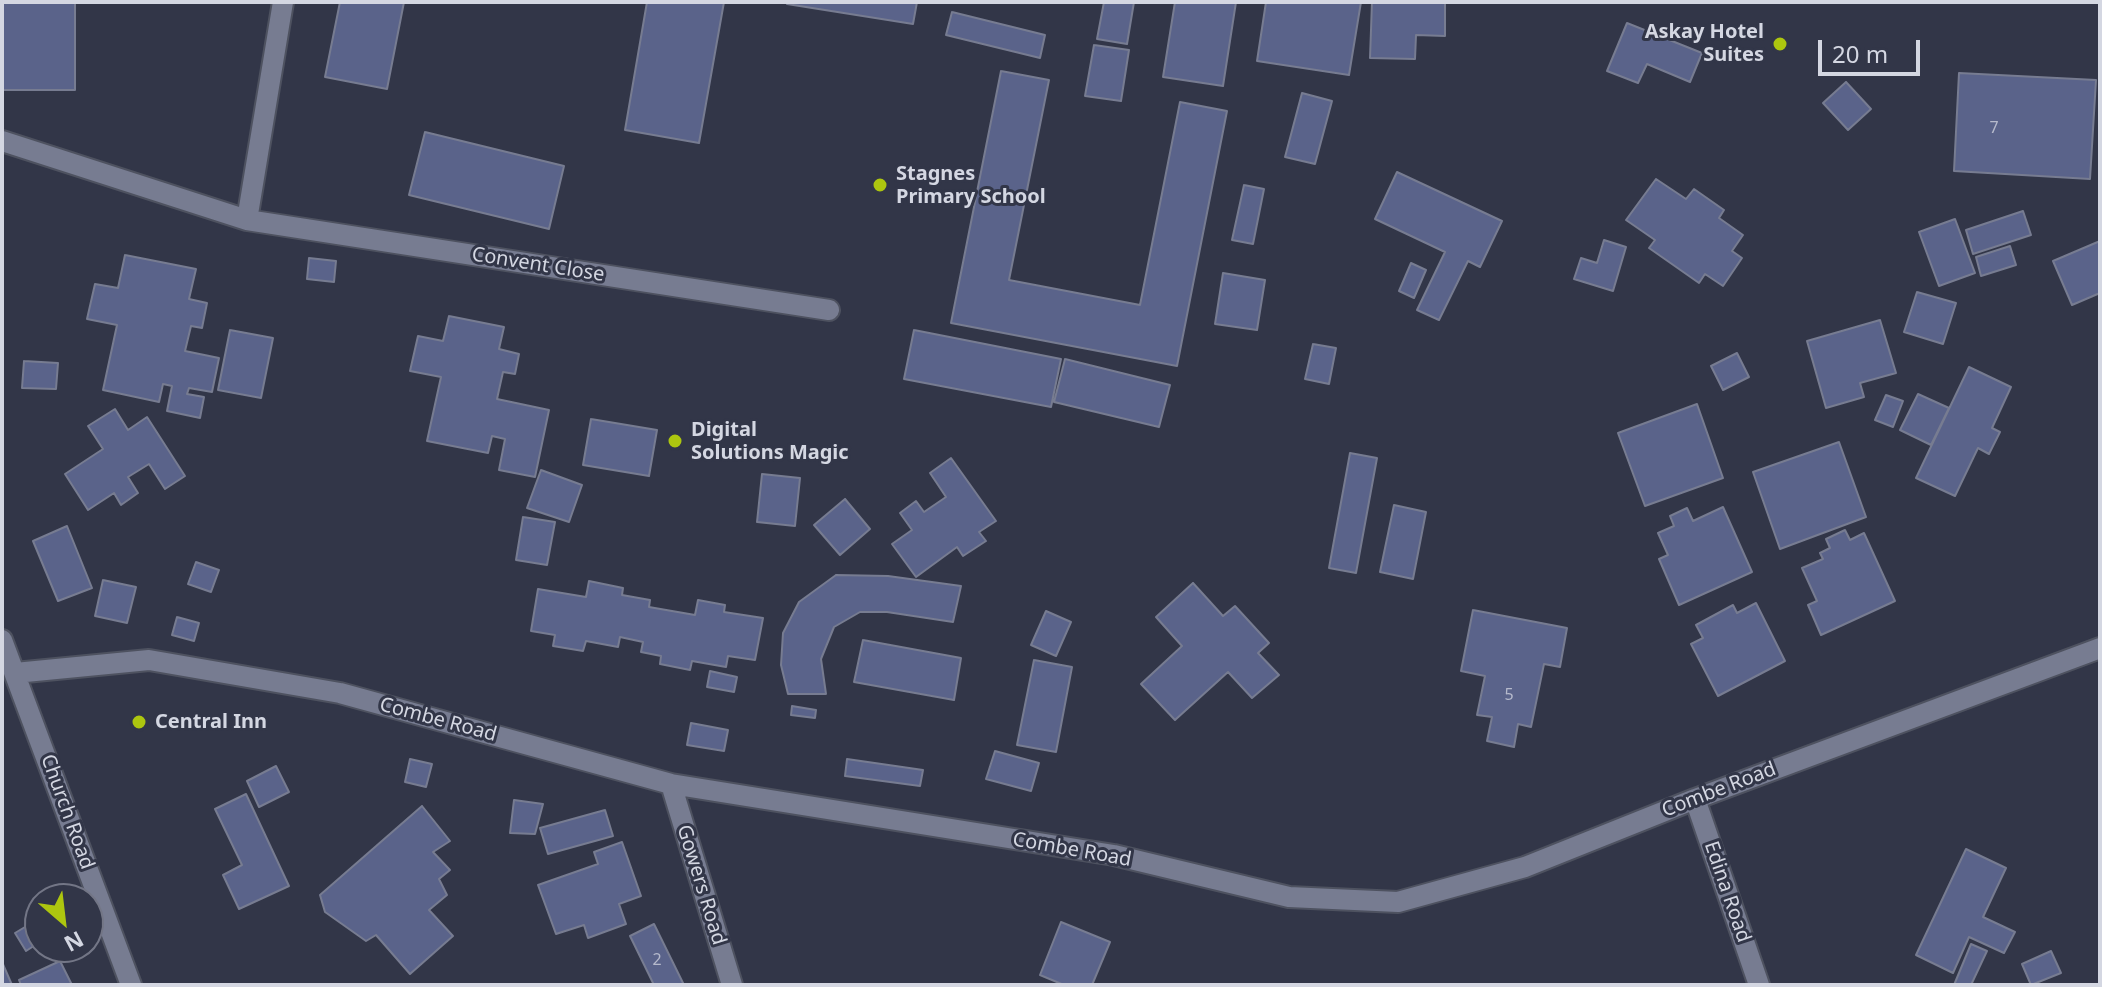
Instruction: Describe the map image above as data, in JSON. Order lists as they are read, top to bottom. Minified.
{"streets":{"street":["Convent Close","Combe Road","Church Road","Gowers Road","Edina Road"]},"crossings":[["Combe Road","Church Road"],["Combe Road","Gowers Road"],["Combe Road","Edina Road"]],"places":["Askay Hotel Suites","Stagnes Primary School","Digital Solutions Magic","Central Inn"],"house_numbers":["7","5","2"],"scale_bar":"20 m","north":"bottom right"}
